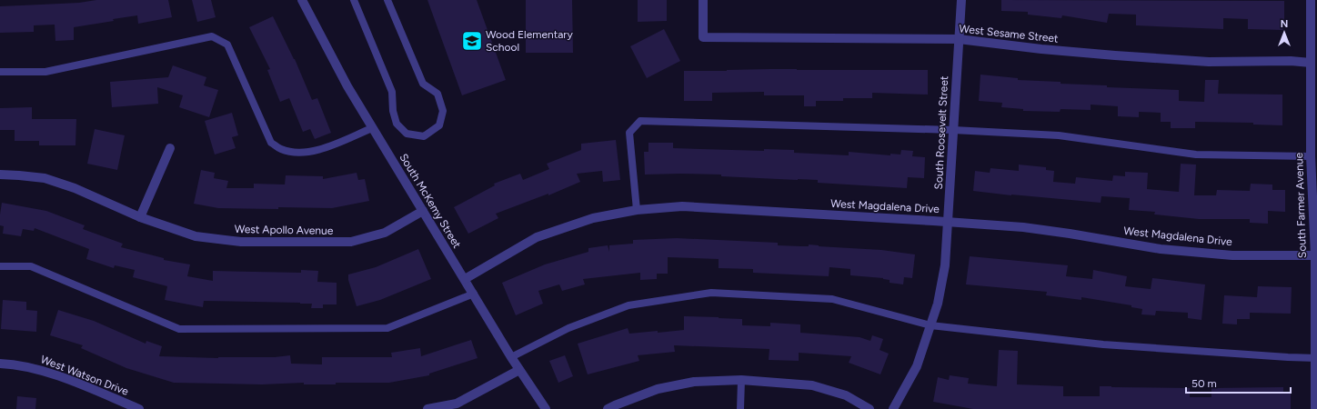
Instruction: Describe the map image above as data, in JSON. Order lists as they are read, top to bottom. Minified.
{"streets":{"street":["West Sesame Street","South Roosevelt Street","South McKemy Street","South Farmer Avenue","West Magdalena Drive","West Apollo Avenue","West Watson Drive"]},"crossings":[["West Sesame Street","South Roosevelt Street"],["West Sesame Street","South Farmer Avenue"],["South Roosevelt Street","West Magdalena Drive"],["South McKemy Street","West Magdalena Drive"],["South McKemy Street","West Apollo Avenue"],["South Farmer Avenue","West Magdalena Drive"]],"places":{"school or university":["Wood Elementary School"]},"scale_bar":"50 m","north":"top"}
